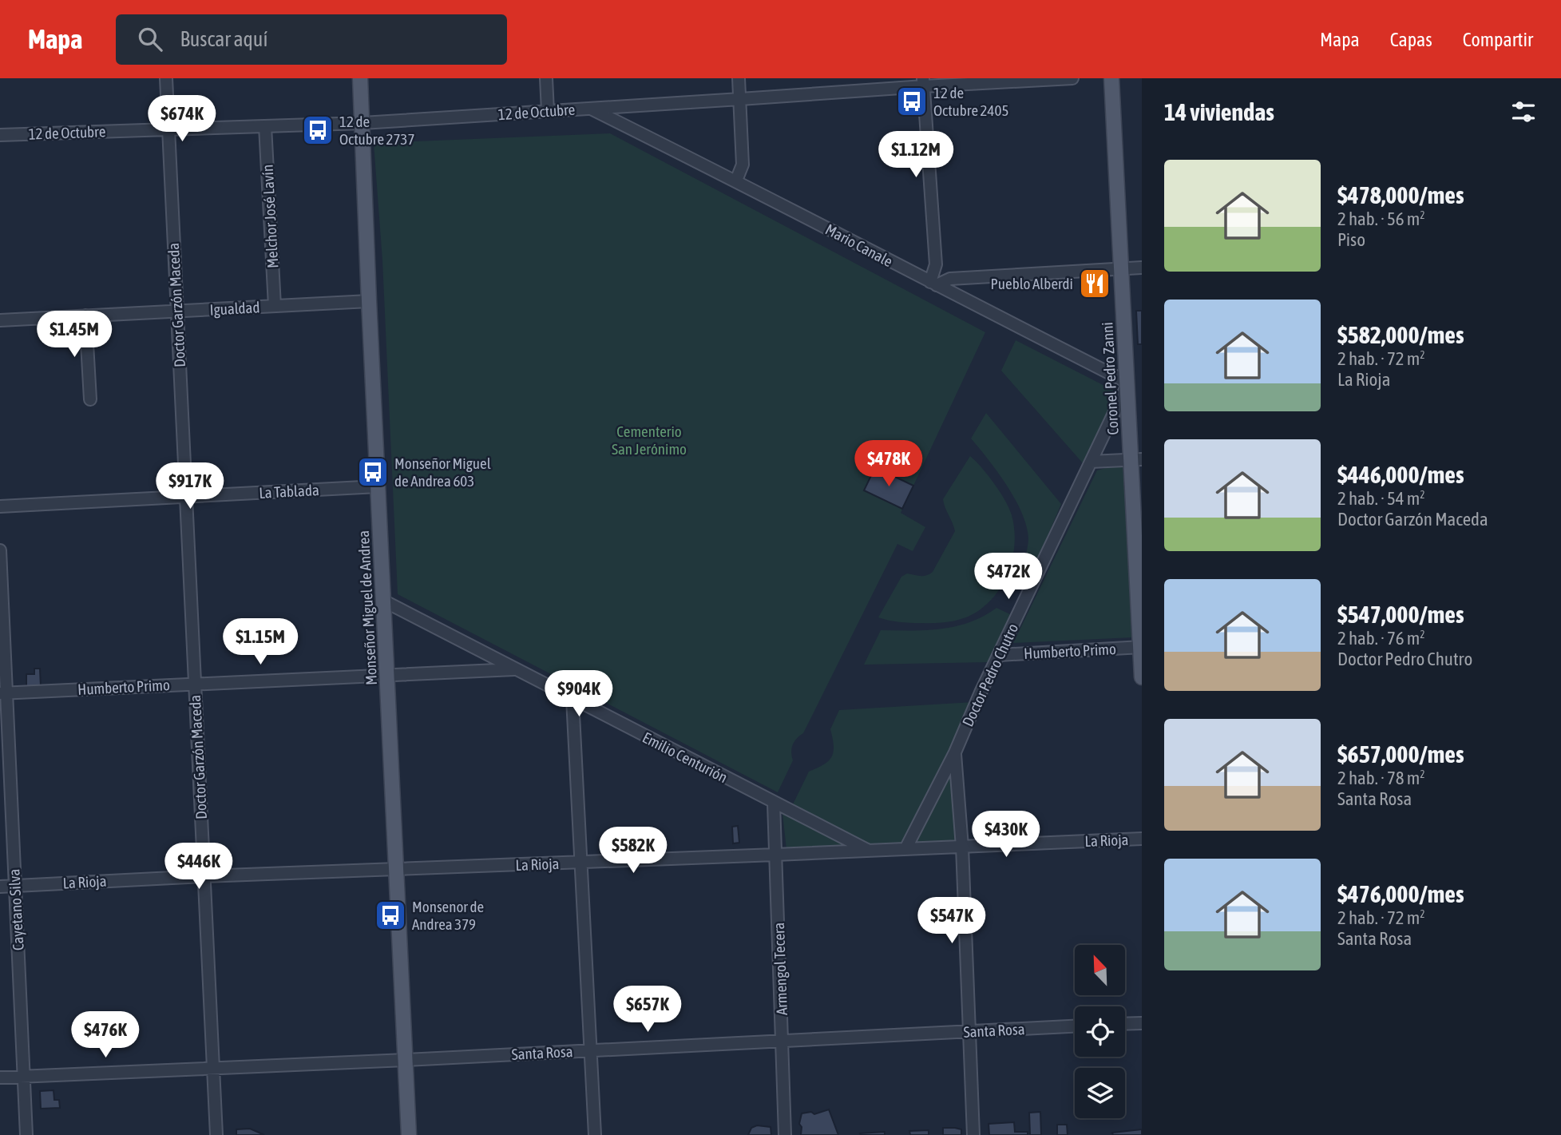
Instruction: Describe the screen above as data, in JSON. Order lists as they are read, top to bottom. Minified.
{"streets":{"main road":["Coronel Pedro Zanni","Monseñor Miguel de Andrea"],"street":["12 de Octubre","Melchor José Lavín","Mario Canale","Doctor Garzón Maceda","Igualdad","La Tablada","Humberto Primo","Doctor Pedro Chutro","Emilio Centurión","La Rioja","Cayetano Silva","Armengol Tecera","Santa Rosa"]},"crossings":[["12 de Octubre","Melchor José Lavín"],["12 de Octubre","Mario Canale"],["12 de Octubre","Doctor Garzón Maceda"],["12 de Octubre","Monseñor Miguel de Andrea"],["Melchor José Lavín","Igualdad"],["Mario Canale","Coronel Pedro Zanni"],["Mario Canale","Doctor Pedro Chutro"],["Doctor Garzón Maceda","Igualdad"],["Doctor Garzón Maceda","La Tablada"],["Doctor Garzón Maceda","Humberto Primo"],["Doctor Garzón Maceda","La Rioja"],["Doctor Garzón Maceda","Santa Rosa"],["Igualdad","Monseñor Miguel de Andrea"],["Coronel Pedro Zanni","Humberto Primo"],["Coronel Pedro Zanni","Doctor Pedro Chutro"],["La Tablada","Monseñor Miguel de Andrea"],["Monseñor Miguel de Andrea","Humberto Primo"],["Monseñor Miguel de Andrea","Emilio Centurión"],["Monseñor Miguel de Andrea","La Rioja"],["Monseñor Miguel de Andrea","Santa Rosa"],["Humberto Primo","Doctor Pedro Chutro"],["Humberto Primo","Emilio Centurión"],["Humberto Primo","Cayetano Silva"],["Doctor Pedro Chutro","La Rioja"],["Doctor Pedro Chutro","Santa Rosa"],["Emilio Centurión","La Rioja"],["Emilio Centurión","Armengol Tecera"],["La Rioja","Cayetano Silva"],["La Rioja","Armengol Tecera"],["Cayetano Silva","Santa Rosa"],["Armengol Tecera","Santa Rosa"]],"parks":["Cementerio San Jerónimo"],"places":{"bus stop":["12 de Octubre 2405","12 de Octubre 2737","Monseñor Miguel de Andrea 603","Monsenor de Andrea 379"],"restaurant":["Pueblo Alberdi"]},"north":"top left","page":{"header":"Mapa","search":"Buscar aquí","nav":["Mapa","Capas","Compartir"],"heading":"14 viviendas","price":["$674K","$1.12M","$1.45M","$478K","$917K","$472K","$1.15M","$904K","$430K","$582K","$446K","$547K","$657K","$476K"],"list":[{"name":"$478,000/mes","note":"2 hab. · 56 m² · Piso"},{"name":"$582,000/mes","note":"2 hab. · 72 m² · La Rioja"},{"name":"$446,000/mes","note":"2 hab. · 54 m² · Doctor Garzón Maceda"},{"name":"$547,000/mes","note":"2 hab. · 76 m² · Doctor Pedro Chutro"},{"name":"$657,000/mes","note":"2 hab. · 78 m² · Santa Rosa"},{"name":"$476,000/mes","note":"2 hab. · 72 m² · Santa Rosa"}]}}
